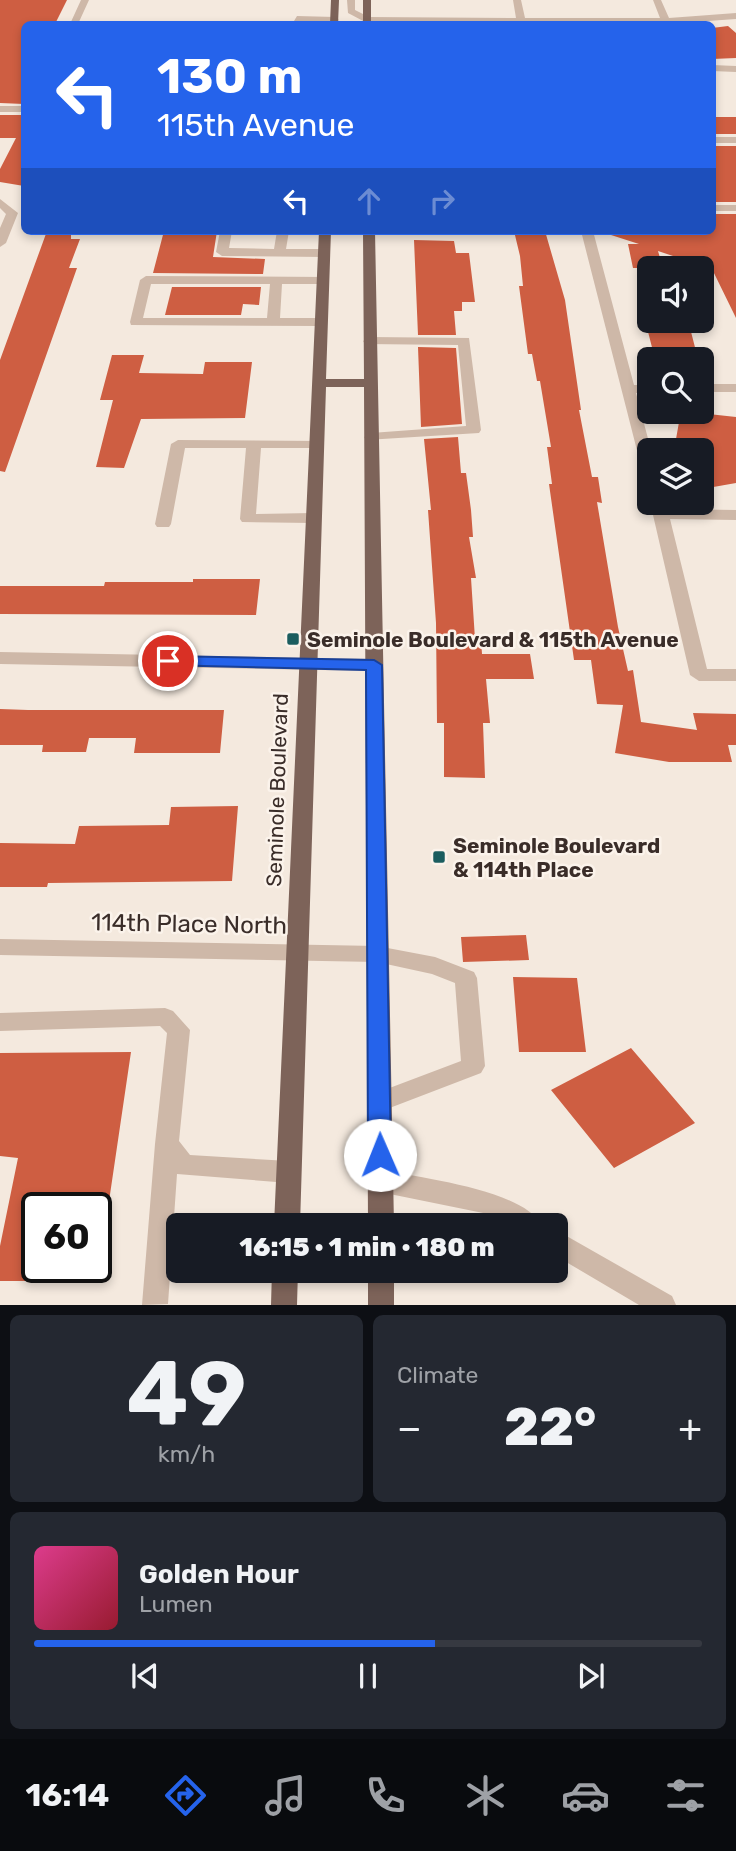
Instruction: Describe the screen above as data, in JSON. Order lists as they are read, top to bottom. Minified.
{"streets":{"main road":["Seminole Boulevard"],"street":["114th Place North"]},"crossings":[["Seminole Boulevard","114th Place North"]],"places":{"transit":["Seminole Boulevard & 115th Avenue","Seminole Boulevard & 114th Place"]},"page":{"turn":["130 m","115th Avenue"],"limit":"60","trip":"16:15 · 1 min · 180 m","tile":[["49","km/h"],"Climate"],"heat":["−","22°","+"],"song":["Golden Hour","Lumen"],"tabs":"16:14"}}
